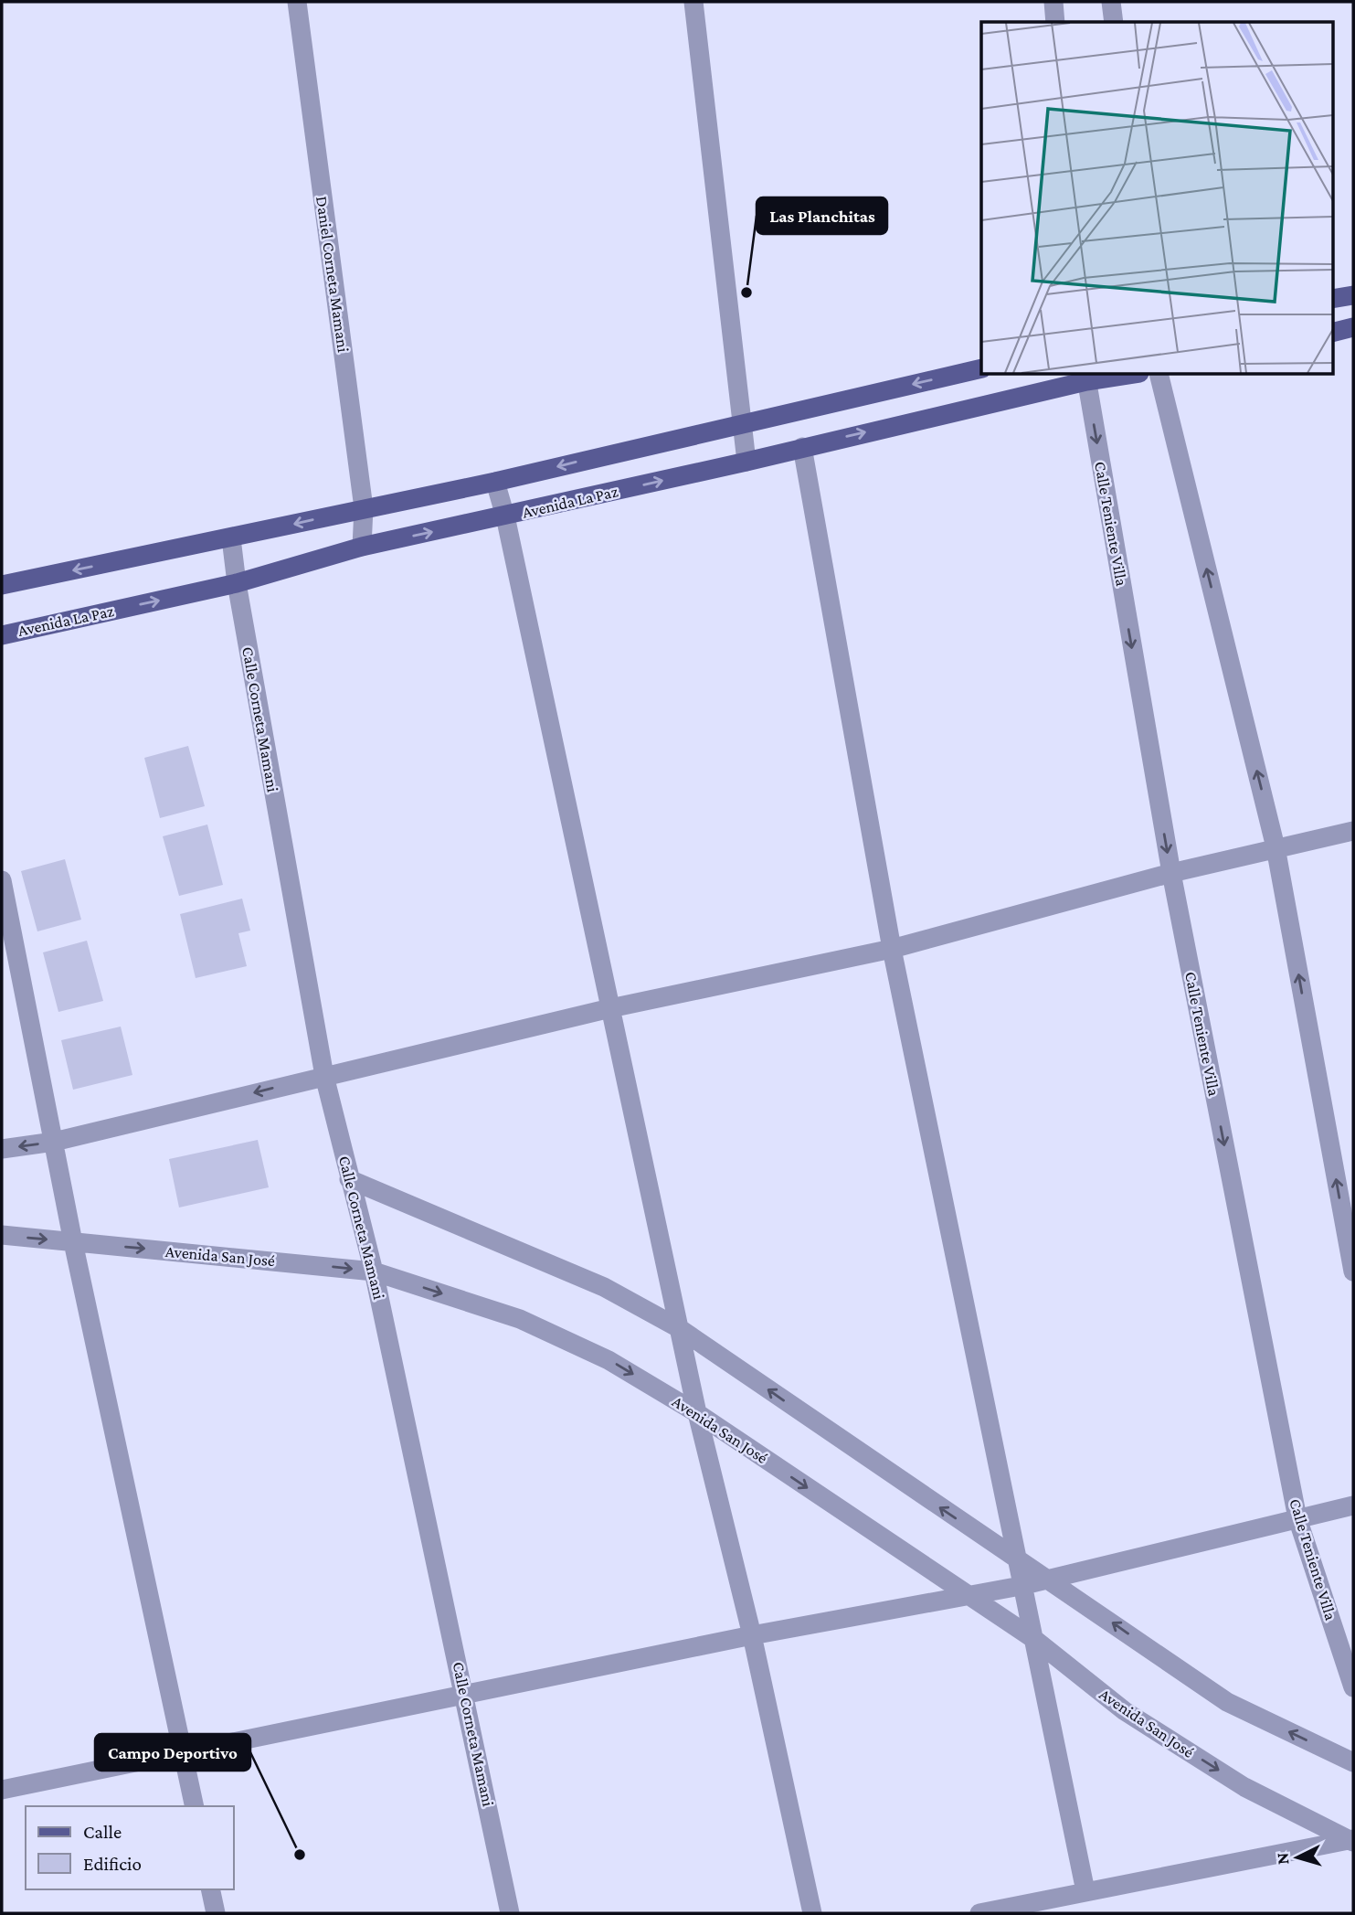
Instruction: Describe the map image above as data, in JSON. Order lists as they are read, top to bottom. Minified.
{"streets":{"main road":["Avenida La Paz"],"street":["Daniel Corneta Mamani","Calle Teniente Villa","Calle Corneta Mamani","Avenida San José"]},"crossings":[["Daniel Corneta Mamani","Avenida La Paz"],["Avenida La Paz","Calle Teniente Villa"],["Avenida La Paz","Calle Corneta Mamani"],["Calle Corneta Mamani","Avenida San José"]],"places":["Las Planchitas","Campo Deportivo"],"legend":["Calle","Edificio"],"north":"left"}
